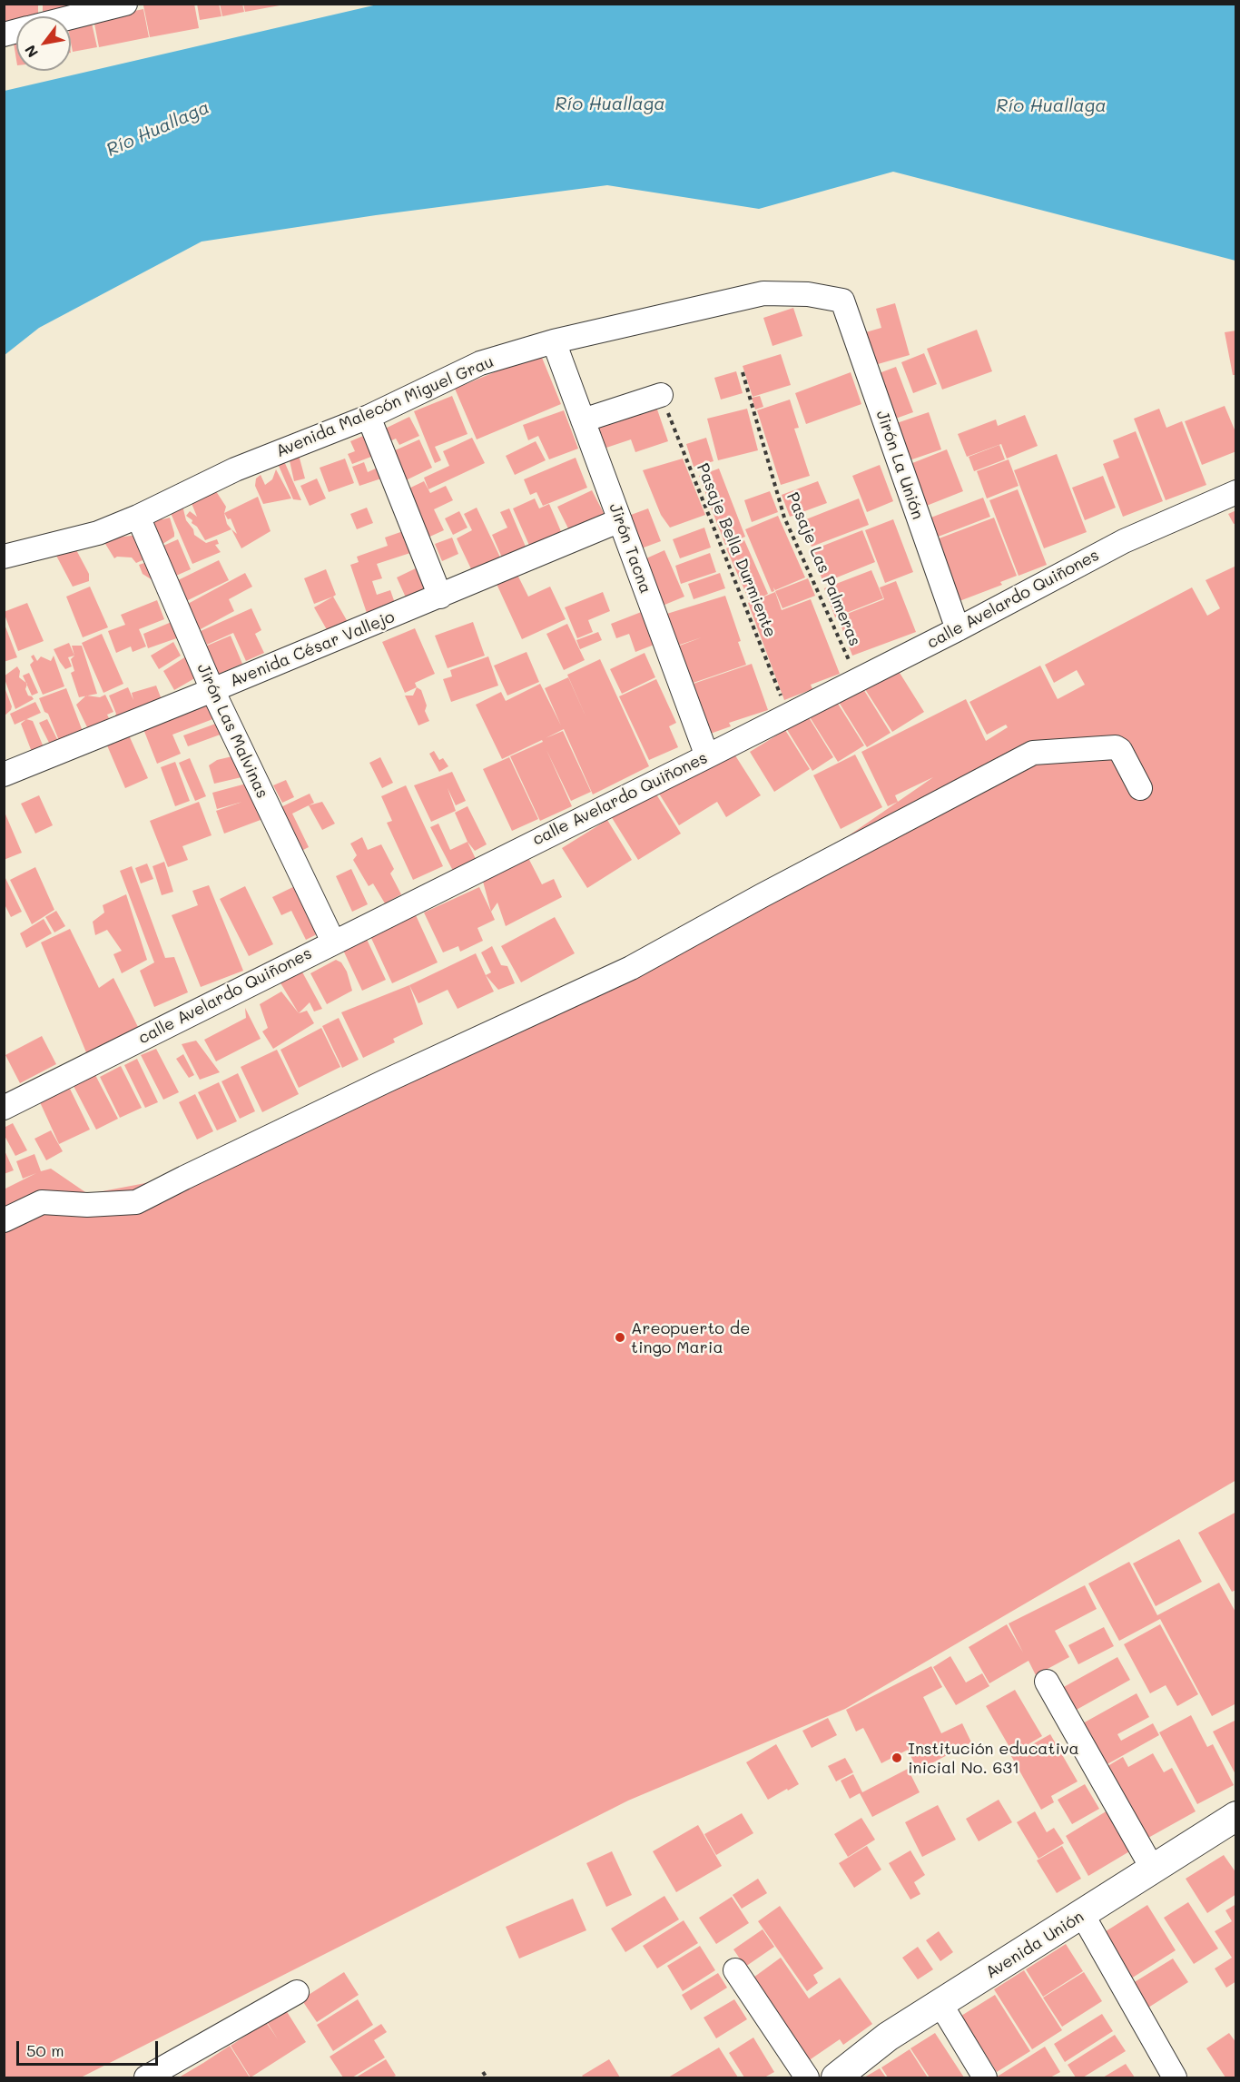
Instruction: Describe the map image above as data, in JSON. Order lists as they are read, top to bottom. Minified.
{"streets":{"main road":["Avenida Unión"],"street":["Avenida Malecón Miguel Grau","Jirón La Unión","Jirón Tacna","calle Avelardo Quiñones","Avenida César Vallejo","Jirón Las Malvinas"],"path":["Pasaje Bella Durmiente","Pasaje Las Palmeras"]},"crossings":[["Avenida Malecón Miguel Grau","Jirón La Unión"],["Avenida Malecón Miguel Grau","Jirón Tacna"],["Avenida Malecón Miguel Grau","Jirón Las Malvinas"],["Jirón La Unión","calle Avelardo Quiñones"],["Jirón Tacna","calle Avelardo Quiñones"],["Jirón Tacna","Avenida César Vallejo"],["Pasaje Bella Durmiente","calle Avelardo Quiñones"],["Pasaje Las Palmeras","calle Avelardo Quiñones"],["calle Avelardo Quiñones","Jirón Las Malvinas"],["Avenida César Vallejo","Jirón Las Malvinas"]],"water":["Río Huallaga"],"places":["Areopuerto de tingo Maria","Institución educativa inicial No. 631"],"scale_bar":"50 m","north":"bottom left"}
